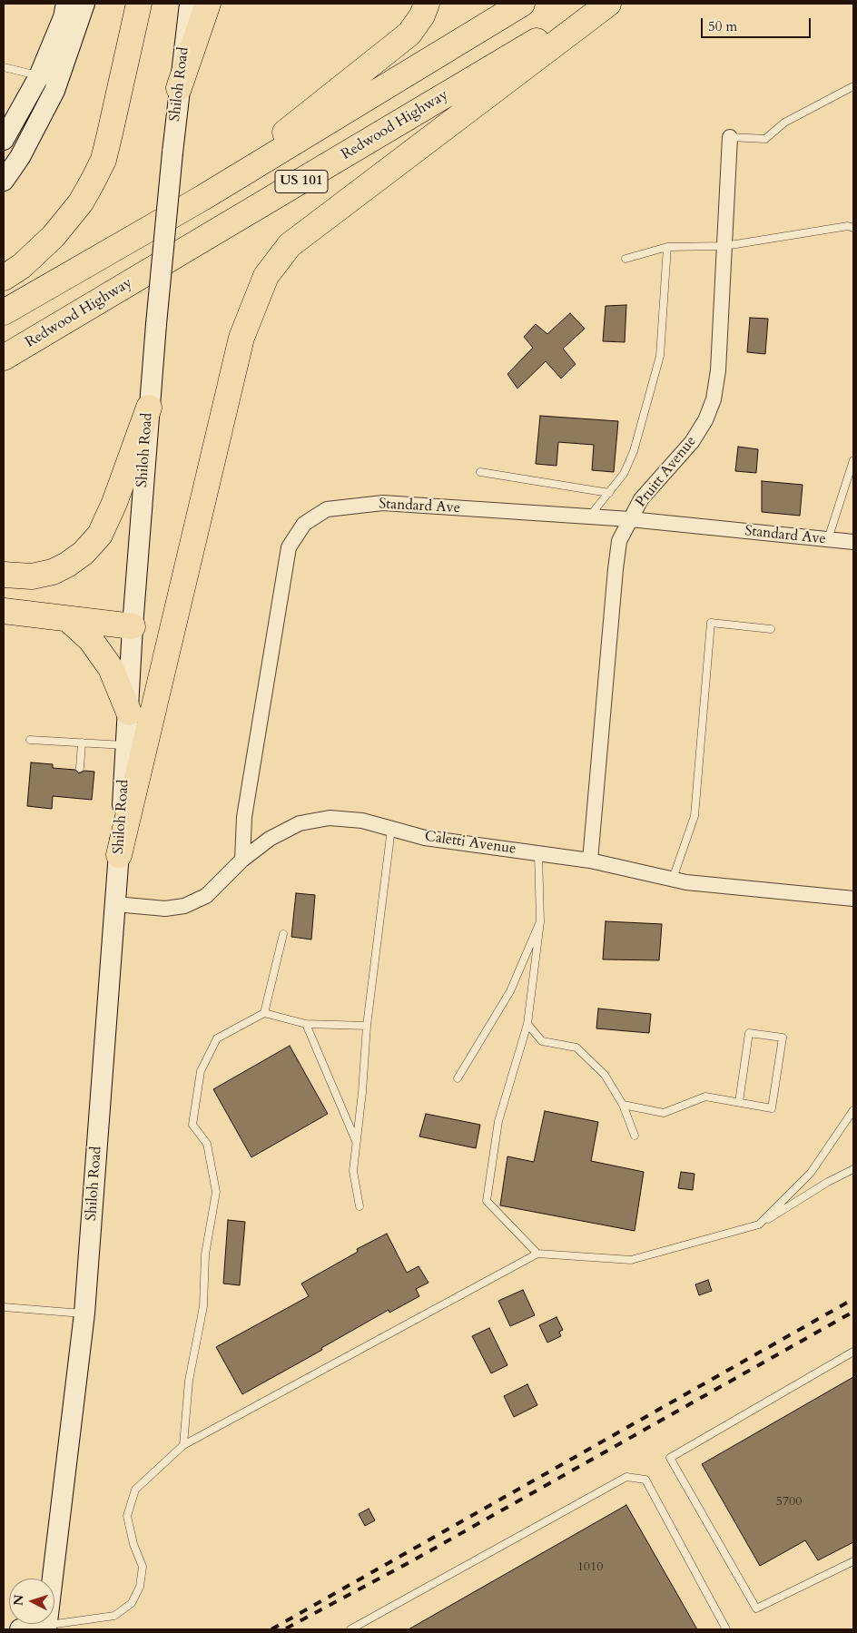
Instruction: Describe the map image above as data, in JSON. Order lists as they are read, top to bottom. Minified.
{"streets":{"highway":["Redwood Highway","US 101"],"main road":["Shiloh Road"],"street":["Pruitt Avenue","Standard Ave","Caletti Avenue"]},"crossings":[["Shiloh Road","Caletti Avenue"],["Pruitt Avenue","Standard Ave"],["Pruitt Avenue","Caletti Avenue"],["Standard Ave","Caletti Avenue"]],"house_numbers":["5700","1010"],"scale_bar":"50 m","north":"left"}
